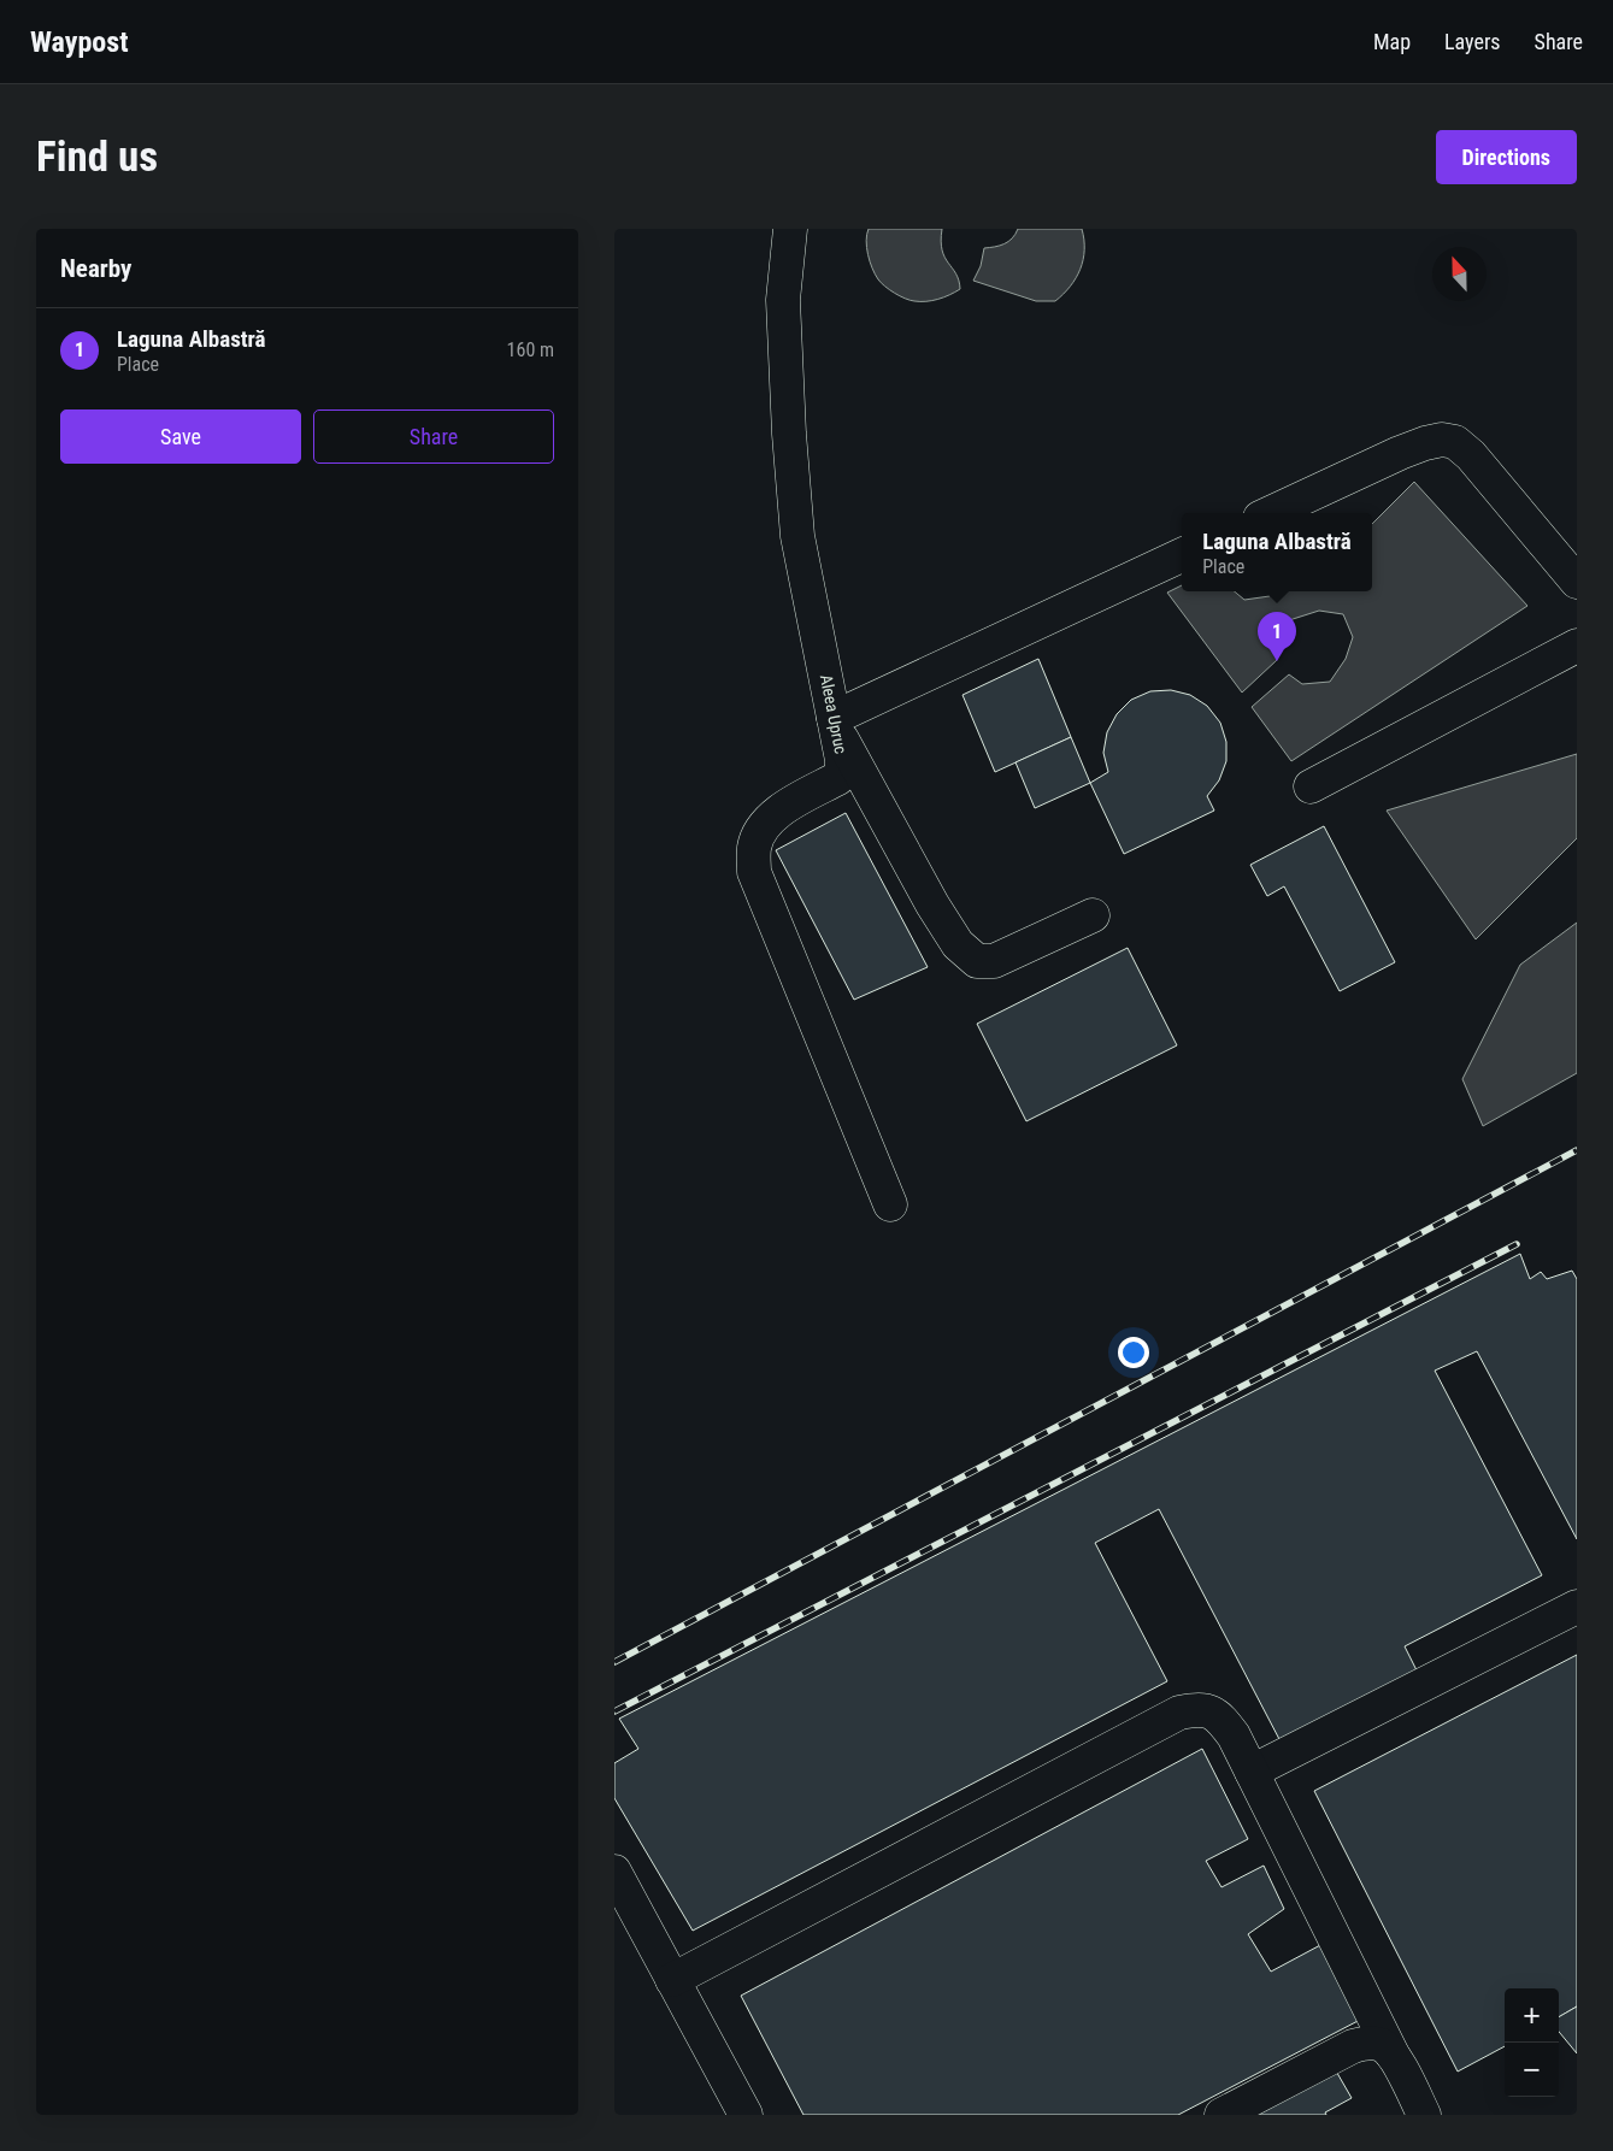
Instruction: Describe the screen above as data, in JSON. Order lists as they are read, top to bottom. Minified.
{"streets":{"street":["Aleea Upruc"]},"north":"top","page":{"header":"Waypost","nav":["Map","Layers","Share"],"buttons":["Directions",["Save","Share"]],"title":"Find us","heading":"Nearby","list":[{"mark":"1","name":"Laguna Albastră","note":"Place","value":"160 m"}],"popup":["Laguna Albastră","Place"],"pins":"1","map_buttons":["+","−"]}}
